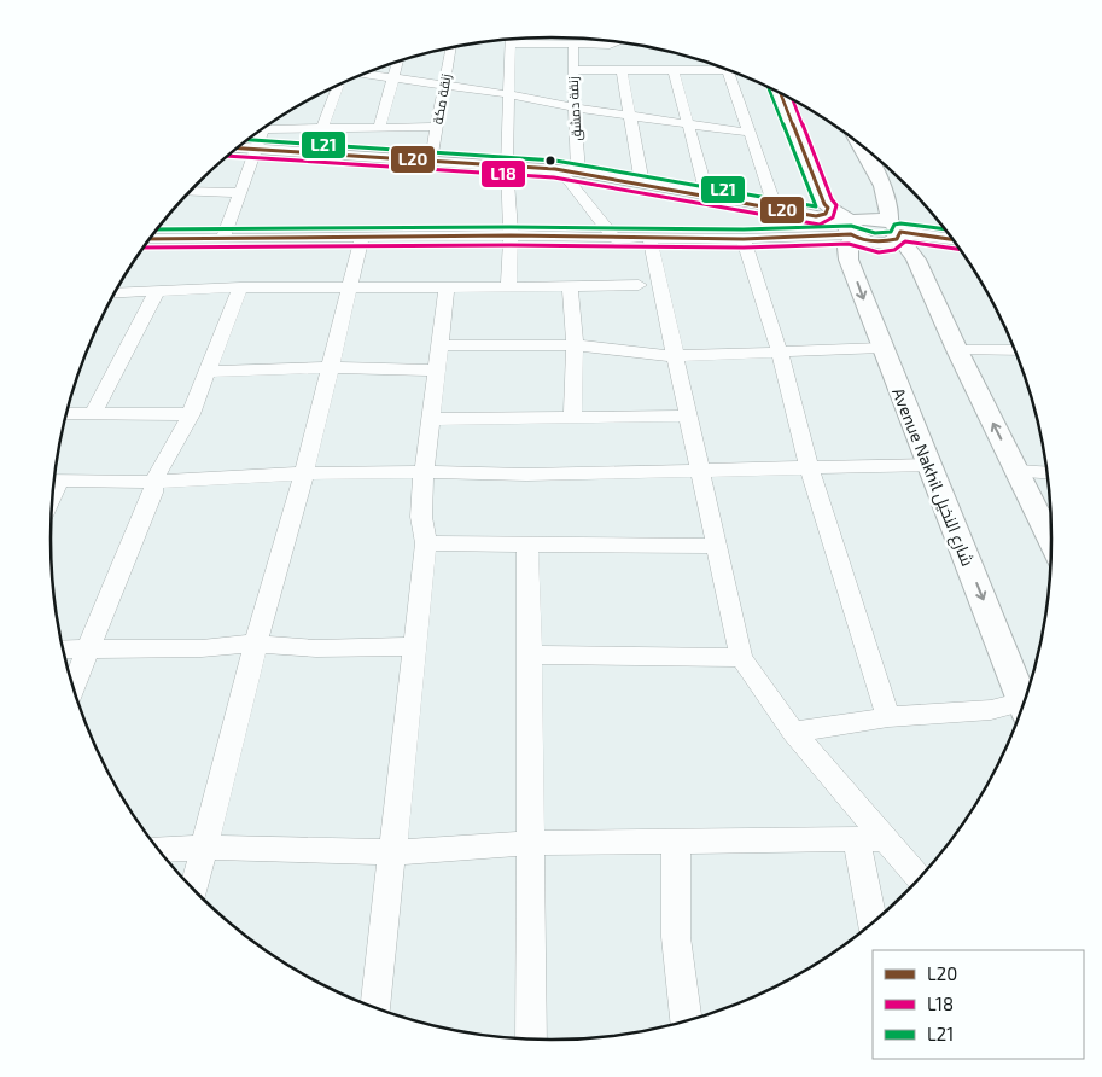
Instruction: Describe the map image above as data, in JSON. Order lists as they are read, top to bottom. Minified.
{"streets":{"street":["زنقة مكة","زنقة دمشق","Avenue Nakhil شارع النخيل"]},"lines":["transit line L21","transit line L20","transit line L18"],"legend":["L20","L18","L21"]}
